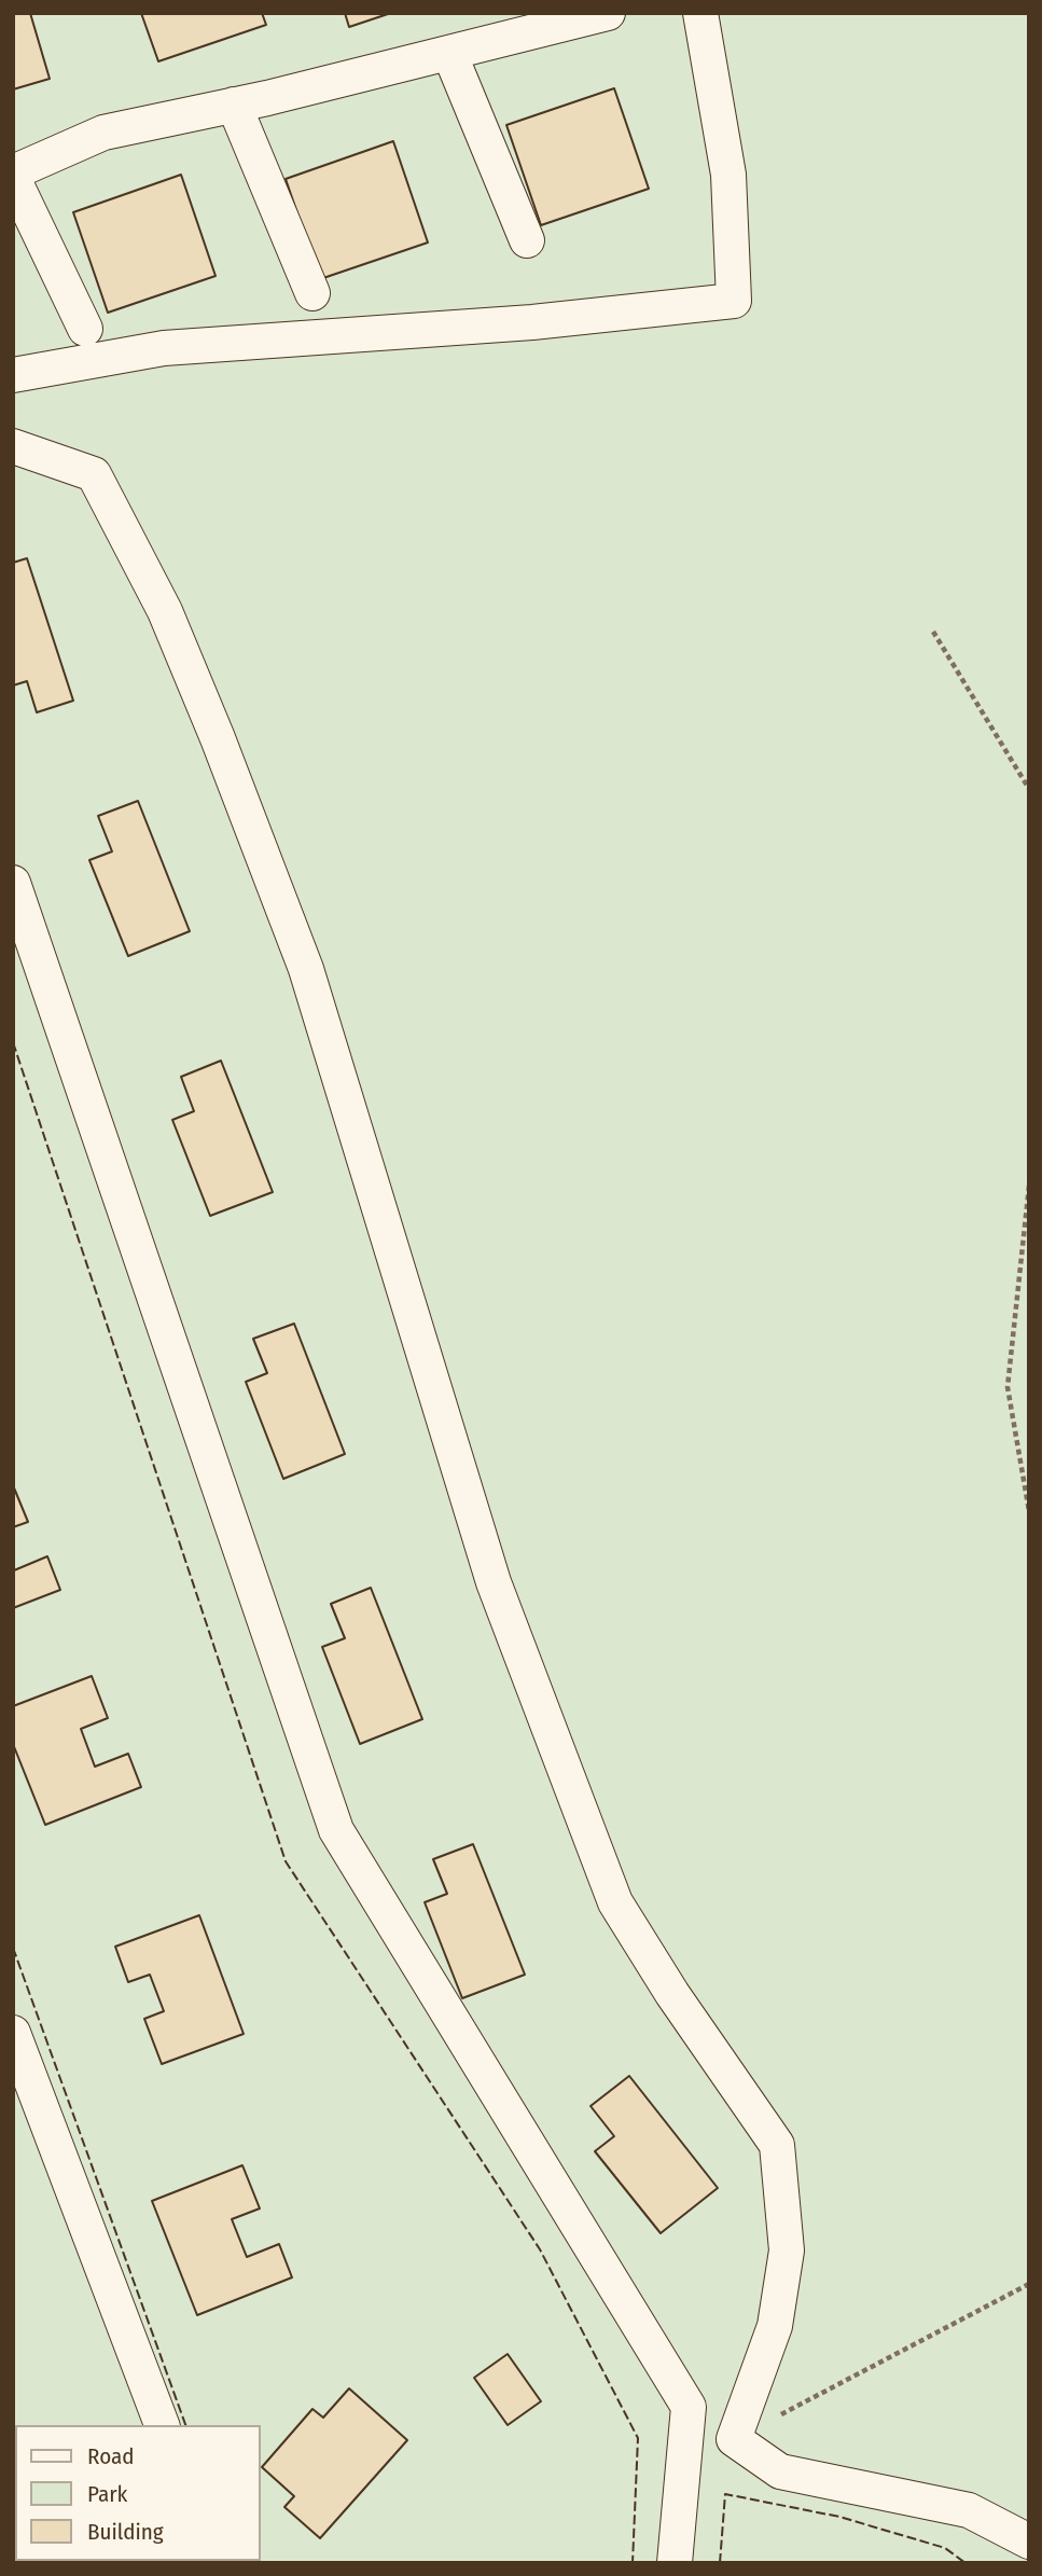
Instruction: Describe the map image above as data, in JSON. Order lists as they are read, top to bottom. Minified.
{"legend":["Road","Park","Building"]}
